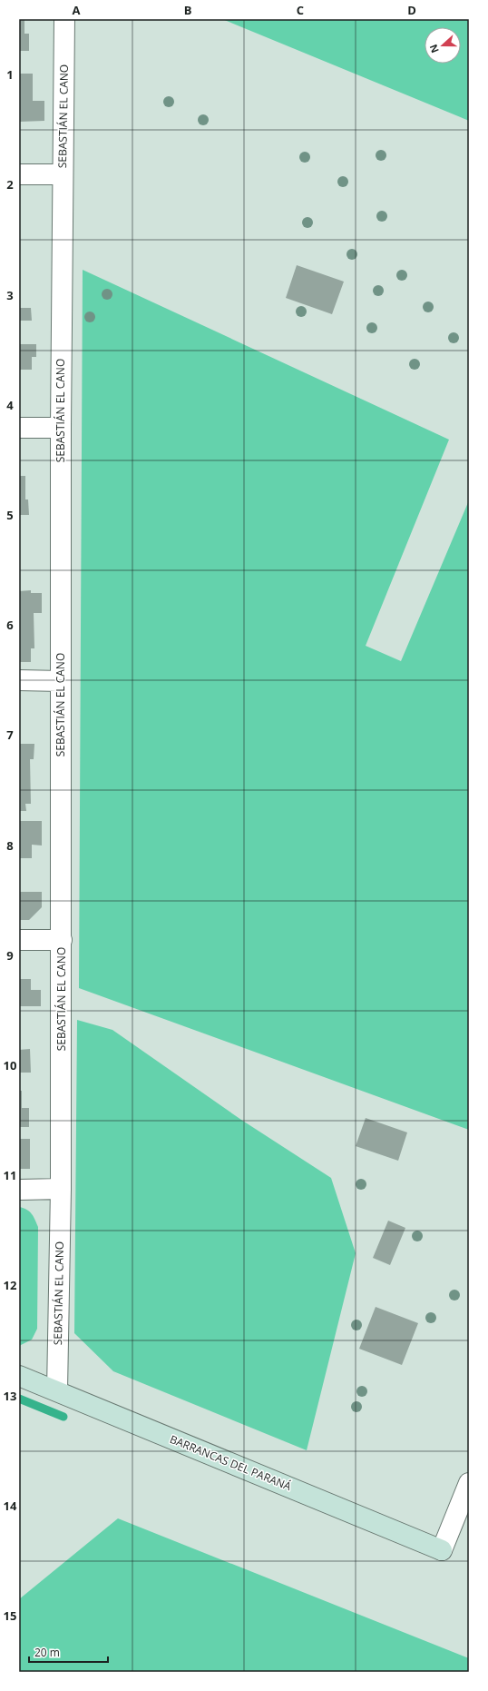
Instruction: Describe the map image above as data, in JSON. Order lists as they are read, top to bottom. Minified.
{"streets":{"street":["SEBASTIÁN EL CANO","BARRANCAS DEL PARANÁ"]},"crossings":[["SEBASTIÁN EL CANO","BARRANCAS DEL PARANÁ"]],"scale_bar":"20 m","north":"left","grid":{"columns":["A","B","C","D"],"rows":["1","2","3","4","5","6","7","8","9","10","11","12","13","14","15"]}}
